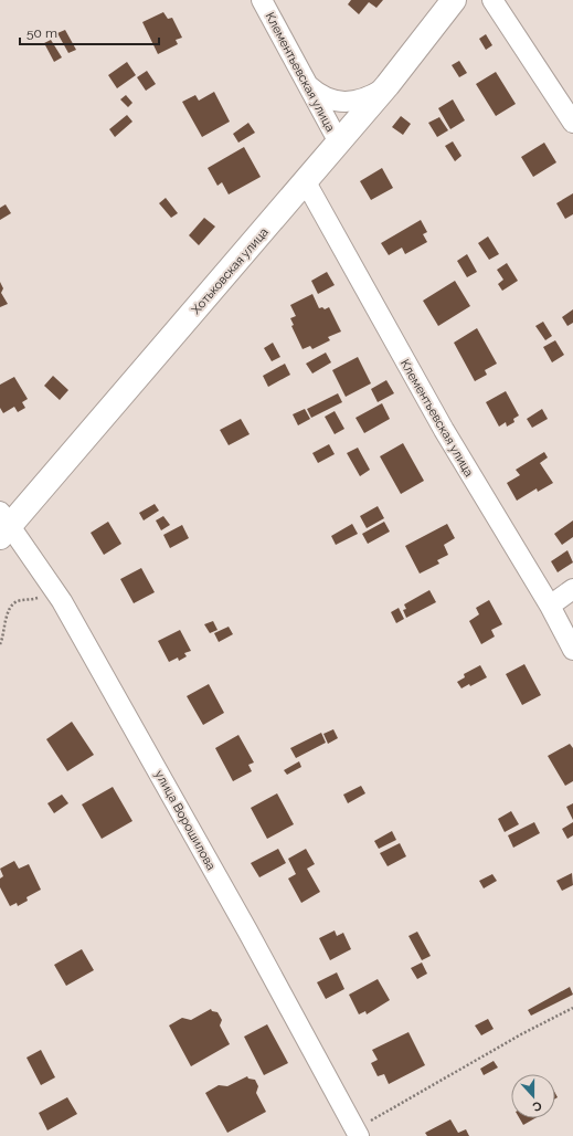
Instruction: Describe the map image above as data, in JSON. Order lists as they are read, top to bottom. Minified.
{"streets":{"main road":["Хотьковская улица"],"street":["Клементьевская улица","улица Ворошилова"]},"crossings":[["Клементьевская улица","Хотьковская улица"],["Хотьковская улица","улица Ворошилова"]],"scale_bar":"50 m","north":"bottom"}
